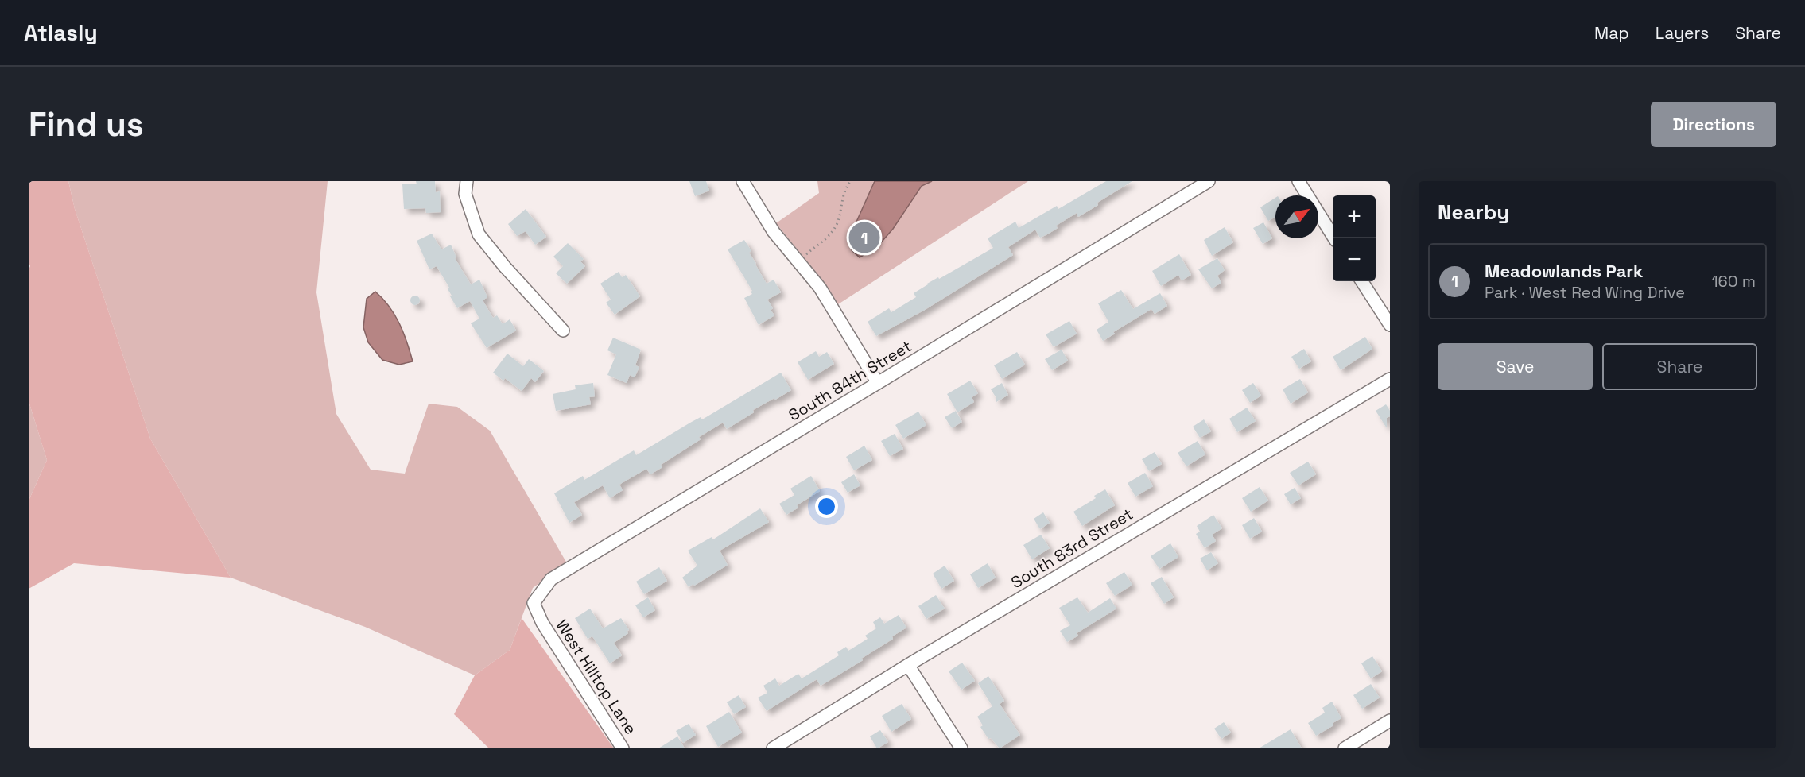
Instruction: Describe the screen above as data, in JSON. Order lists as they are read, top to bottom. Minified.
{"streets":{"street":["South 84th Street","South 83rd Street","West Hilltop Lane"]},"crossings":[["South 84th Street","West Hilltop Lane"]],"north":"top right","page":{"header":"Atlasly","nav":["Map","Layers","Share"],"buttons":["Directions",["Save","Share"]],"title":"Find us","heading":"Nearby","map_buttons":["+","−"],"pins":"1","list":[{"mark":"1","name":"Meadowlands Park","note":"Park · West Red Wing Drive","value":"160 m"}]}}
